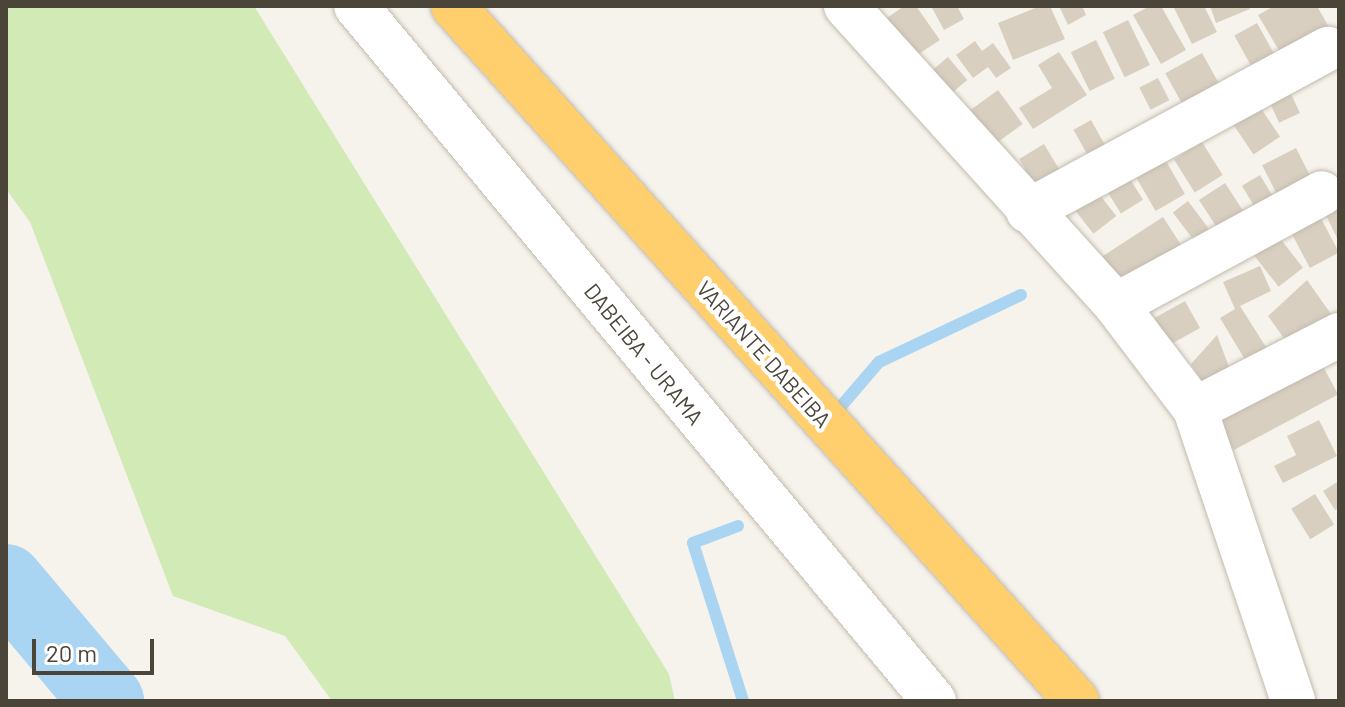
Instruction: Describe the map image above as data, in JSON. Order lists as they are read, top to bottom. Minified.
{"streets":{"highway":["VARIANTE DABEIBA"],"street":["DABEIBA - URAMA"]},"scale_bar":"20 m"}
